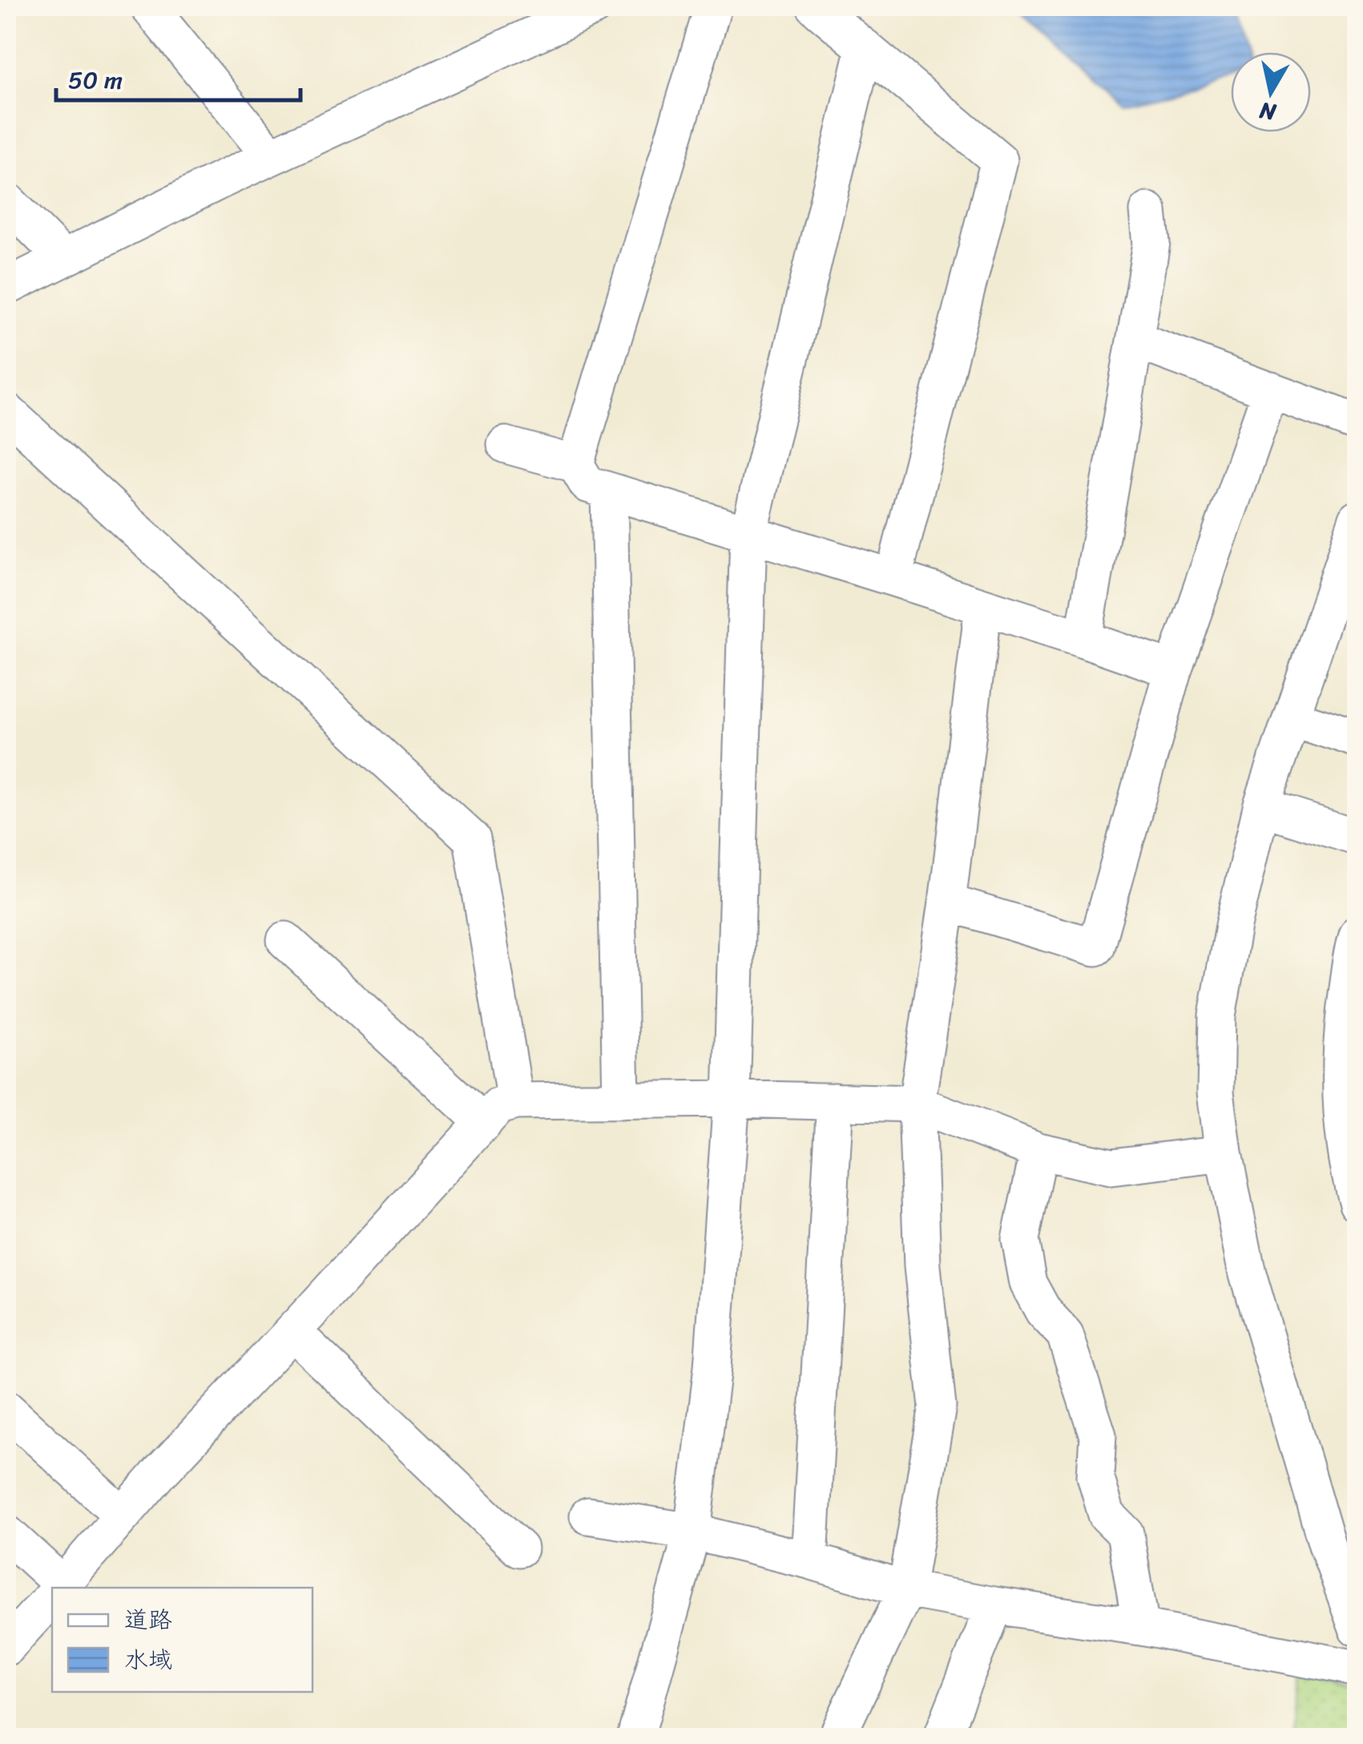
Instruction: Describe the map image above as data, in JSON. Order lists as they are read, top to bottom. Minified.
{"legend":["道路","水域"],"scale_bar":"50 m","north":"bottom"}
